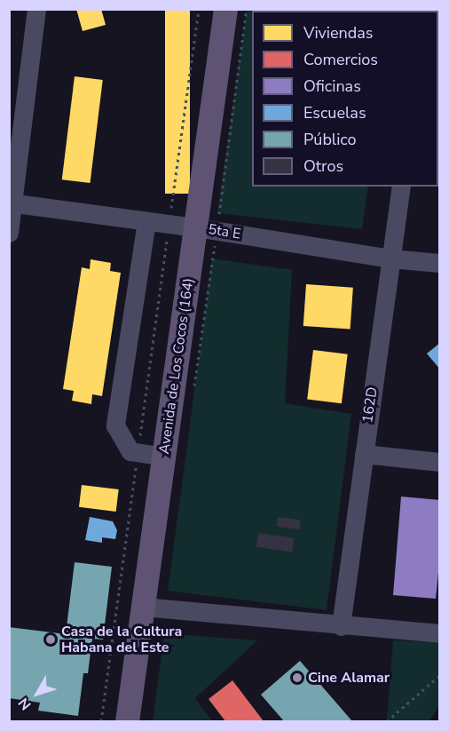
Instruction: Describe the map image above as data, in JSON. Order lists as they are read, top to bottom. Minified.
{"streets":{"main road":["Avenida de Los Cocos (164)"],"street":["5ta E","162D"]},"crossings":[["5ta E","Avenida de Los Cocos (164)"],["5ta E","162D"]],"places":["Casa de la Cultura Habana del Este","Cine Alamar"],"legend":["Viviendas","Comercios","Oficinas","Escuelas","Público","Otros"],"north":"bottom left"}
